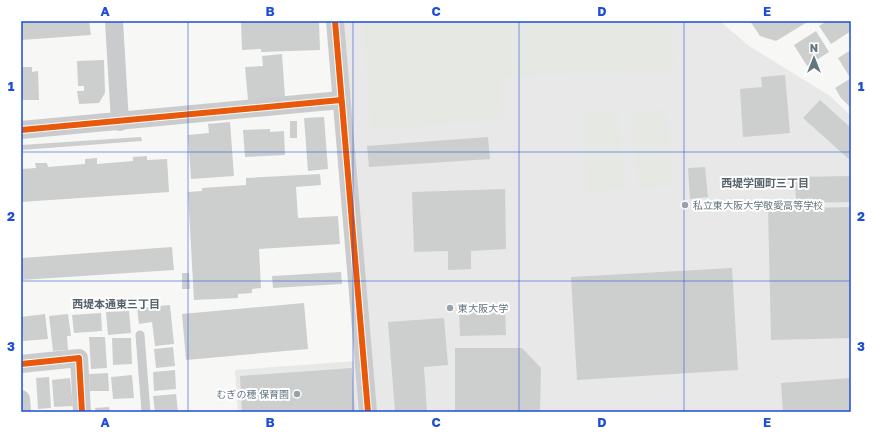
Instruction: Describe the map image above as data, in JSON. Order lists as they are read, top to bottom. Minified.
{"districts":["西堤学園町三丁目","西堤本通東三丁目"],"places":["私立東大阪大学敬愛高等学校","東大阪大学","むぎの穂 保育園"],"north":"top","grid":{"columns":["A","B","C","D","E"],"rows":["1","2","3"]}}
